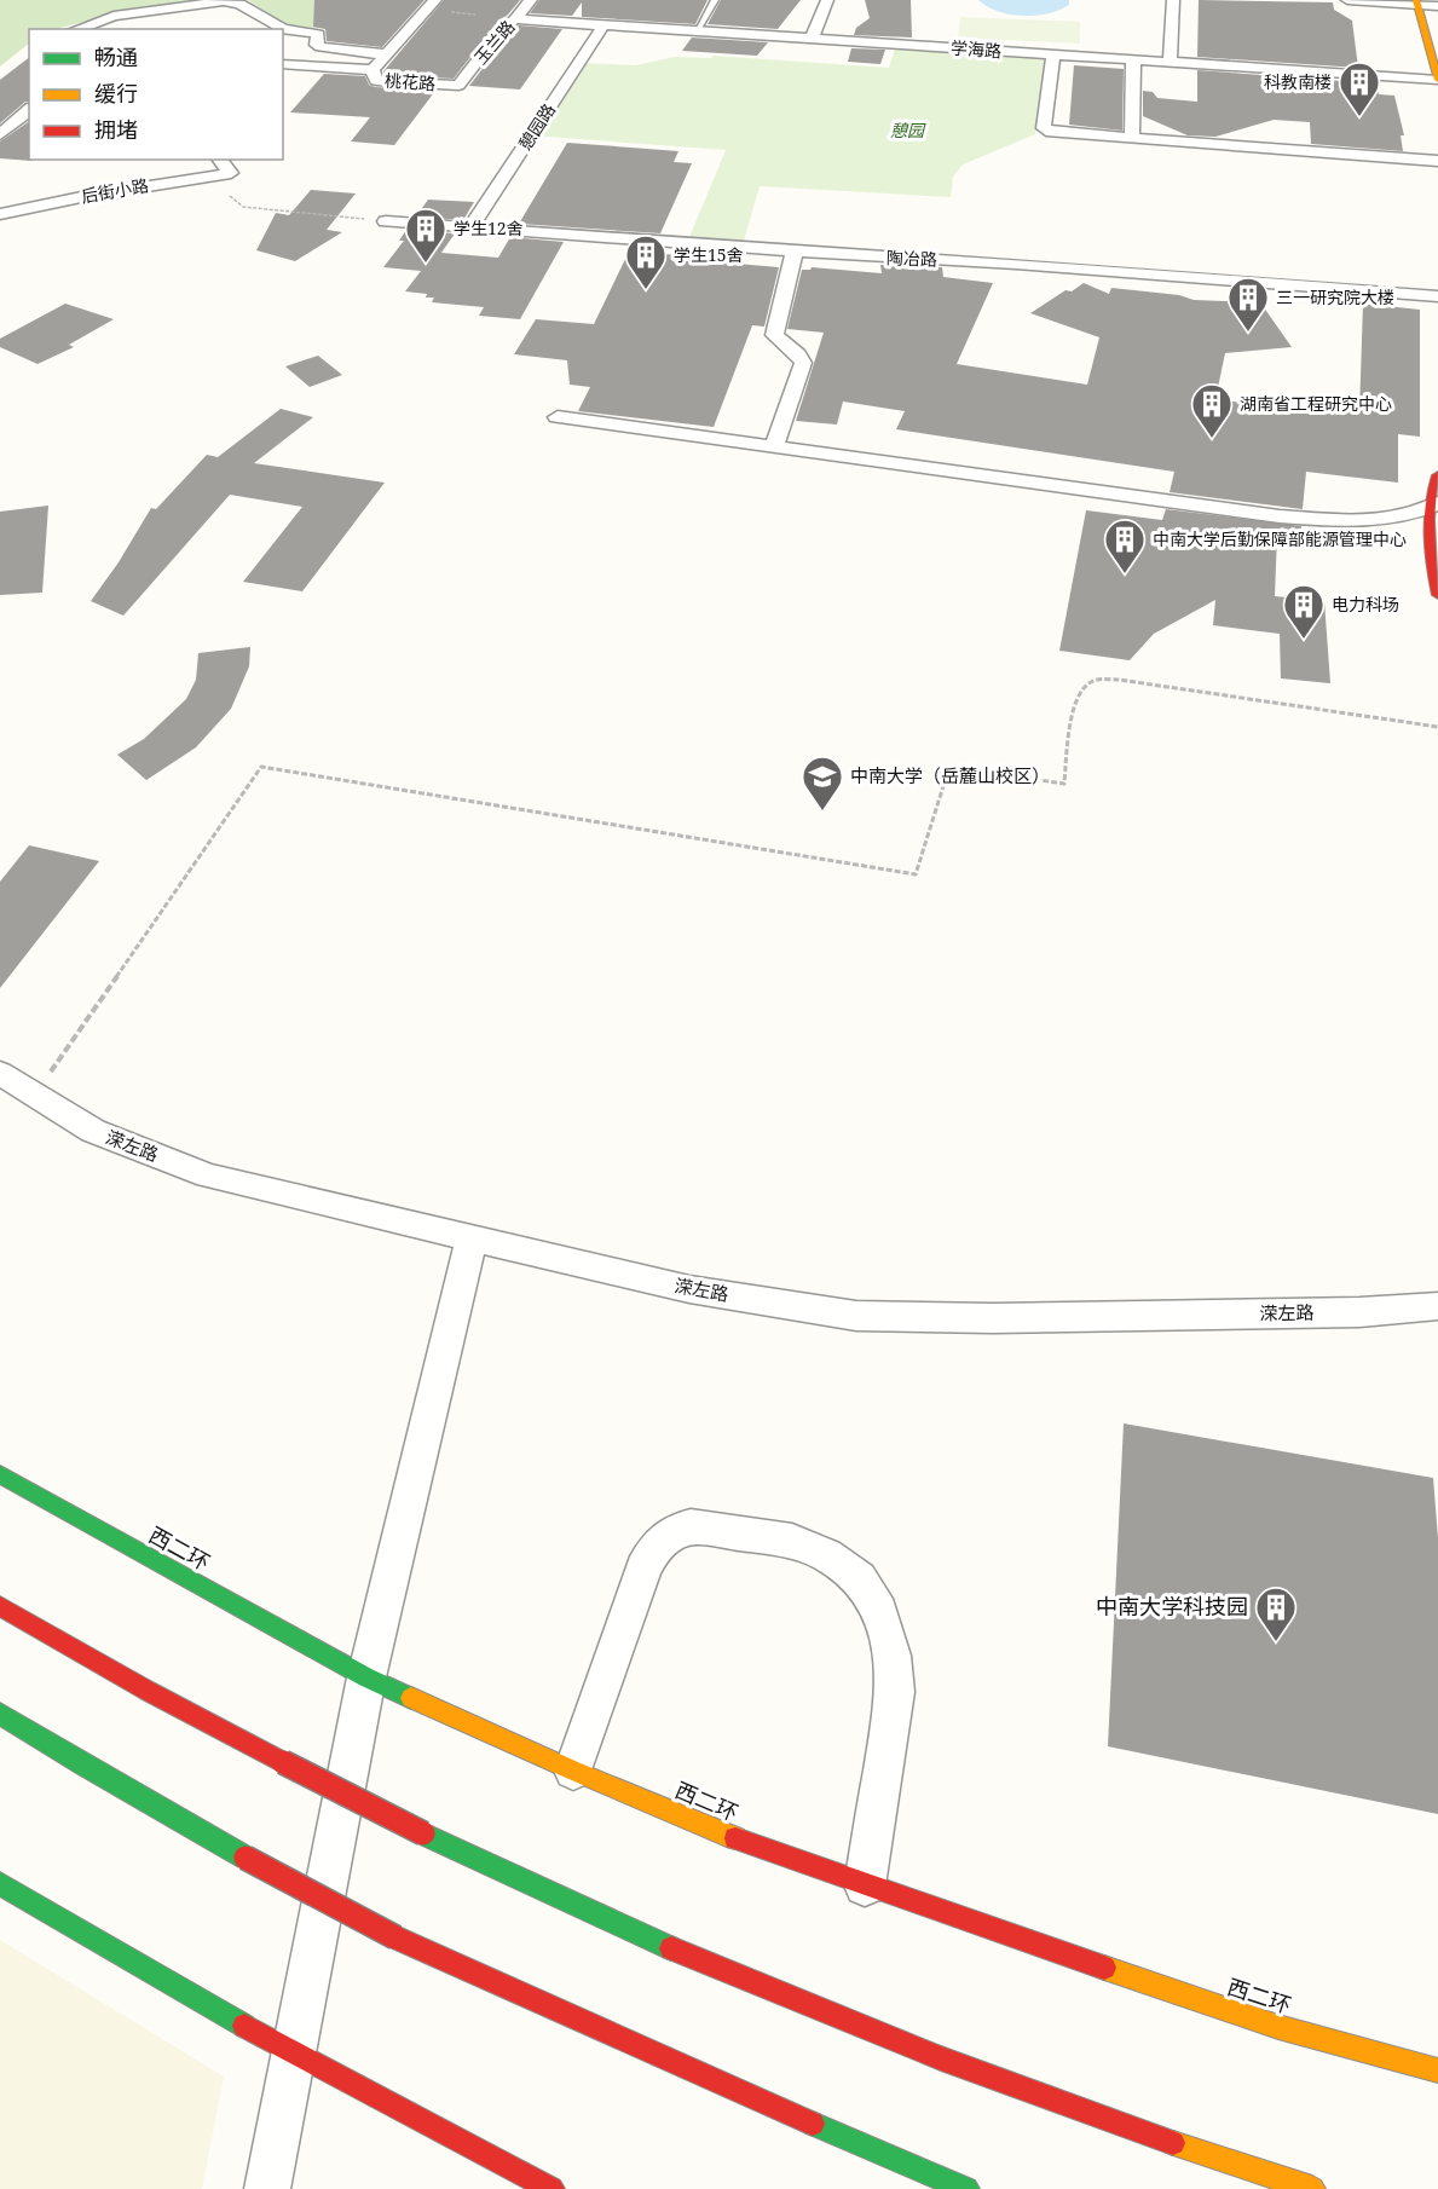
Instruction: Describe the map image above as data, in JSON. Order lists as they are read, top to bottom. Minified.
{"streets":{"main road":["西二环"],"street":["玉兰路","学海路","桃花路","憩园路","后街小路","陶冶路","溁左路"]},"crossings":[["玉兰路","学海路"],["玉兰路","桃花路"],["学海路","憩园路"],["憩园路","陶冶路"]],"parks":["憩园"],"places":{"building":["科教南楼","学生12舍","学生15舍","三一研究院大楼","湖南省工程研究中心","中南大学后勤保障部能源管理中心","电力科场","中南大学科技园"],"school or university":["中南大学（岳麓山校区）"]},"legend":["畅通","缓行","拥堵"]}
